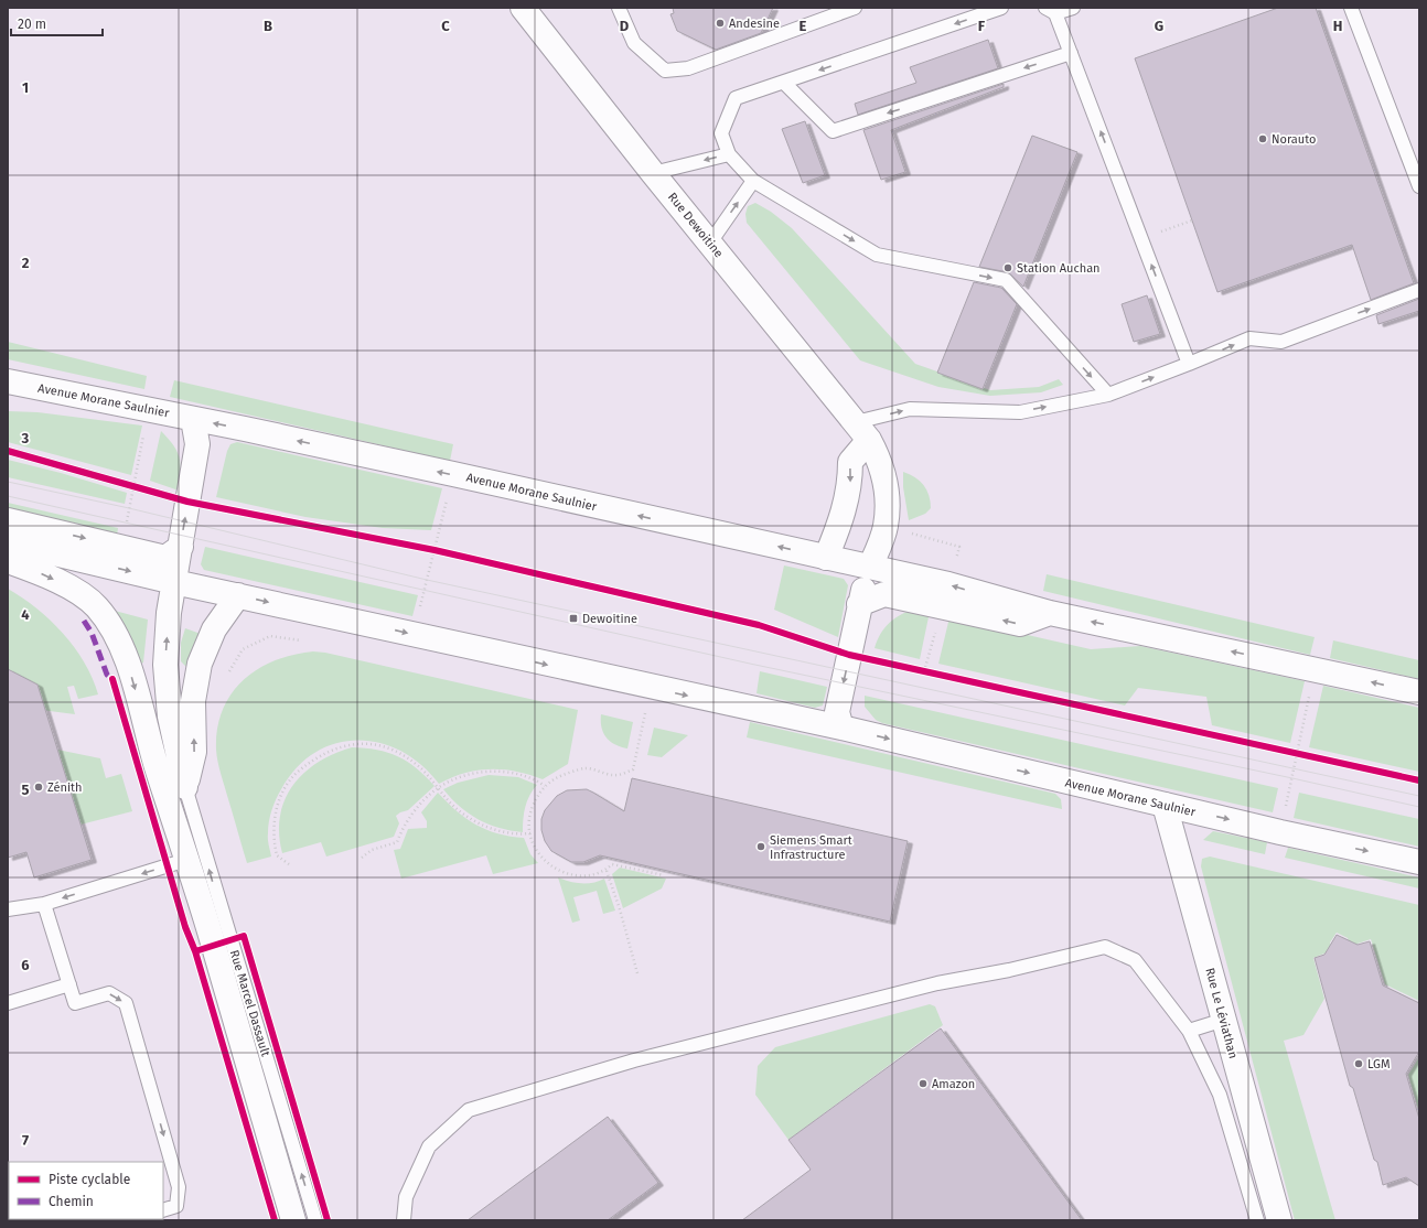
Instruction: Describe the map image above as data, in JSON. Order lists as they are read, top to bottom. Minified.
{"streets":{"main road":["Rue Dewoitine","Avenue Morane Saulnier","Rue Marcel Dassault","Rue Le Léviathan"]},"crossings":[["Rue Dewoitine","Avenue Morane Saulnier"],["Avenue Morane Saulnier","Rue Marcel Dassault"],["Avenue Morane Saulnier","Rue Le Léviathan"]],"places":{"other":["Andesine","Norauto","Station Auchan","Zénith","Siemens Smart Infrastructure","LGM","Amazon"],"transit":["Dewoitine"]},"legend":["Piste cyclable","Chemin"],"scale_bar":"20 m","grid":{"columns":["B","C","D","E","F","G","H"],"rows":["1","2","3","4","5","6","7"]}}
